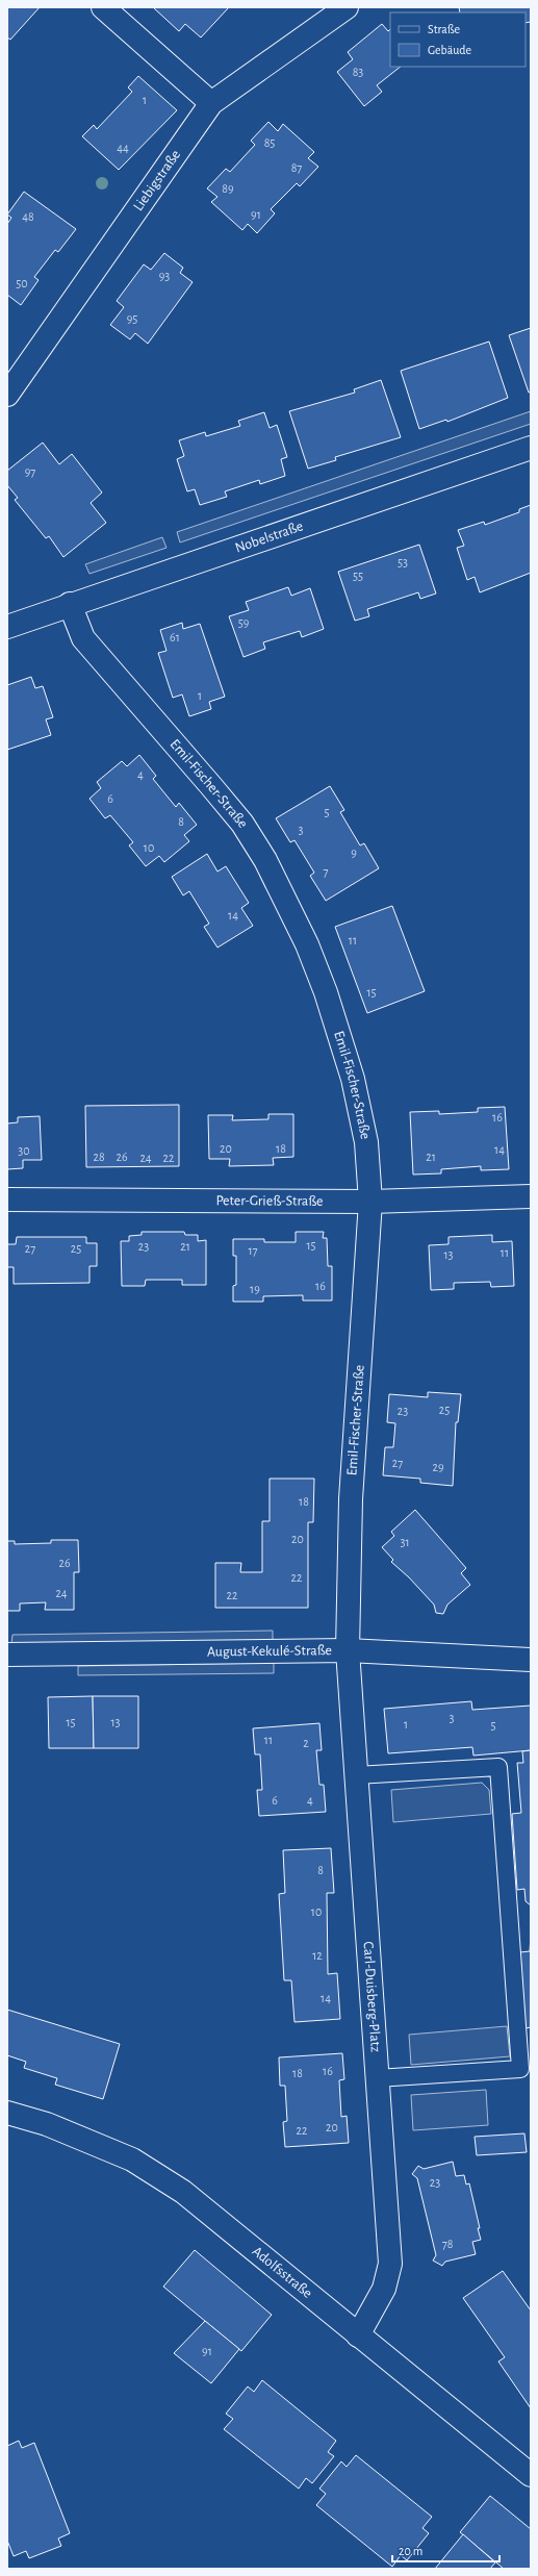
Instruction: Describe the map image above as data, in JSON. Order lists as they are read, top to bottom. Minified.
{"streets":{"street":["Liebigstraße","Nobelstraße","Emil-Fischer-Straße","Peter-Grieß-Straße","August-Kekulé-Straße","Carl-Duisberg-Platz","Adolfsstraße"]},"crossings":[["Nobelstraße","Emil-Fischer-Straße"],["Emil-Fischer-Straße","Peter-Grieß-Straße"],["Emil-Fischer-Straße","August-Kekulé-Straße"],["Emil-Fischer-Straße","Carl-Duisberg-Platz"],["August-Kekulé-Straße","Carl-Duisberg-Platz"],["Carl-Duisberg-Platz","Adolfsstraße"]],"house_numbers":["83","1","85","44","87","89","91","48","93","50","95","97","53","55","59","61","1","4","6","5","8","3","10","9","7","14","11","15","16","20","18","14","30","28","26","21","24","22","15","23","21","27","25","17","11","13","16","19","25","23","27","29","18","20","31","26","22","24","22","3","15","13","1","5","11","2","6","4","8","10","12","14","16","18","20","22","23","78","91"],"legend":["Straße","Gebäude"],"scale_bar":"20 m"}
